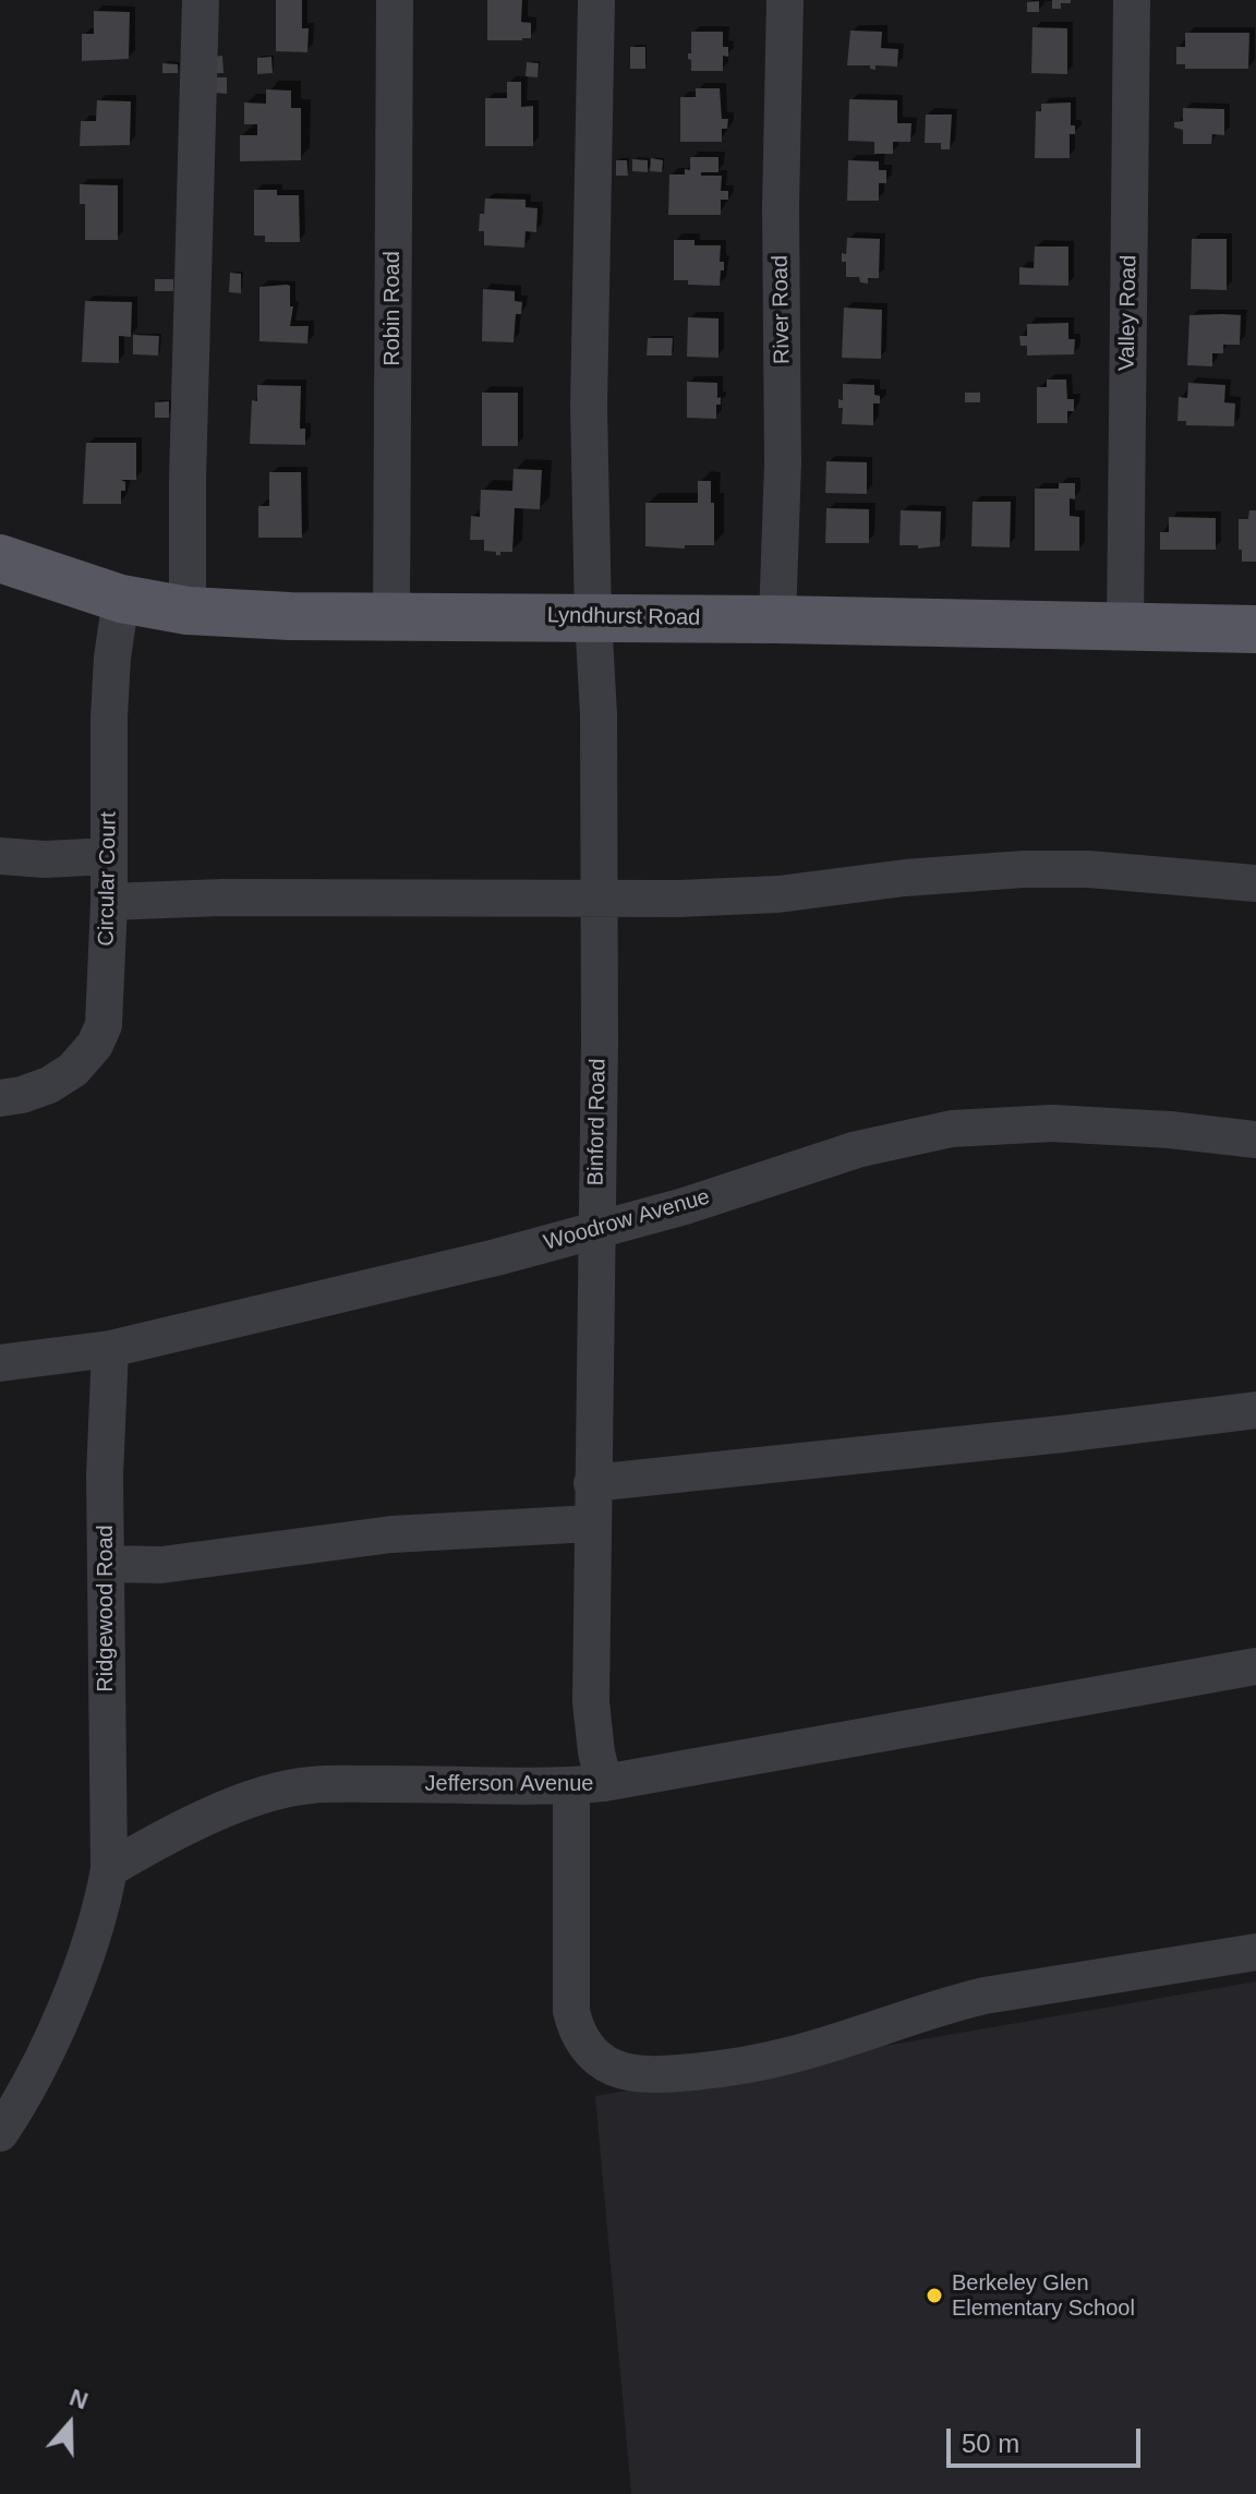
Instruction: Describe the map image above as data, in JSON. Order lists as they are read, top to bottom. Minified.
{"streets":{"main road":["Lyndhurst Road"],"street":["Robin Road","River Road","Valley Road","Circular Court","Binford Road","Woodrow Avenue","Ridgewood Road","Jefferson Avenue"]},"crossings":[["Robin Road","Lyndhurst Road"],["River Road","Lyndhurst Road"],["Valley Road","Lyndhurst Road"],["Lyndhurst Road","Circular Court"],["Lyndhurst Road","Binford Road"],["Binford Road","Woodrow Avenue"],["Binford Road","Jefferson Avenue"],["Woodrow Avenue","Ridgewood Road"],["Ridgewood Road","Jefferson Avenue"]],"places":["Berkeley Glen Elementary School"],"scale_bar":"50 m","north":"top"}
